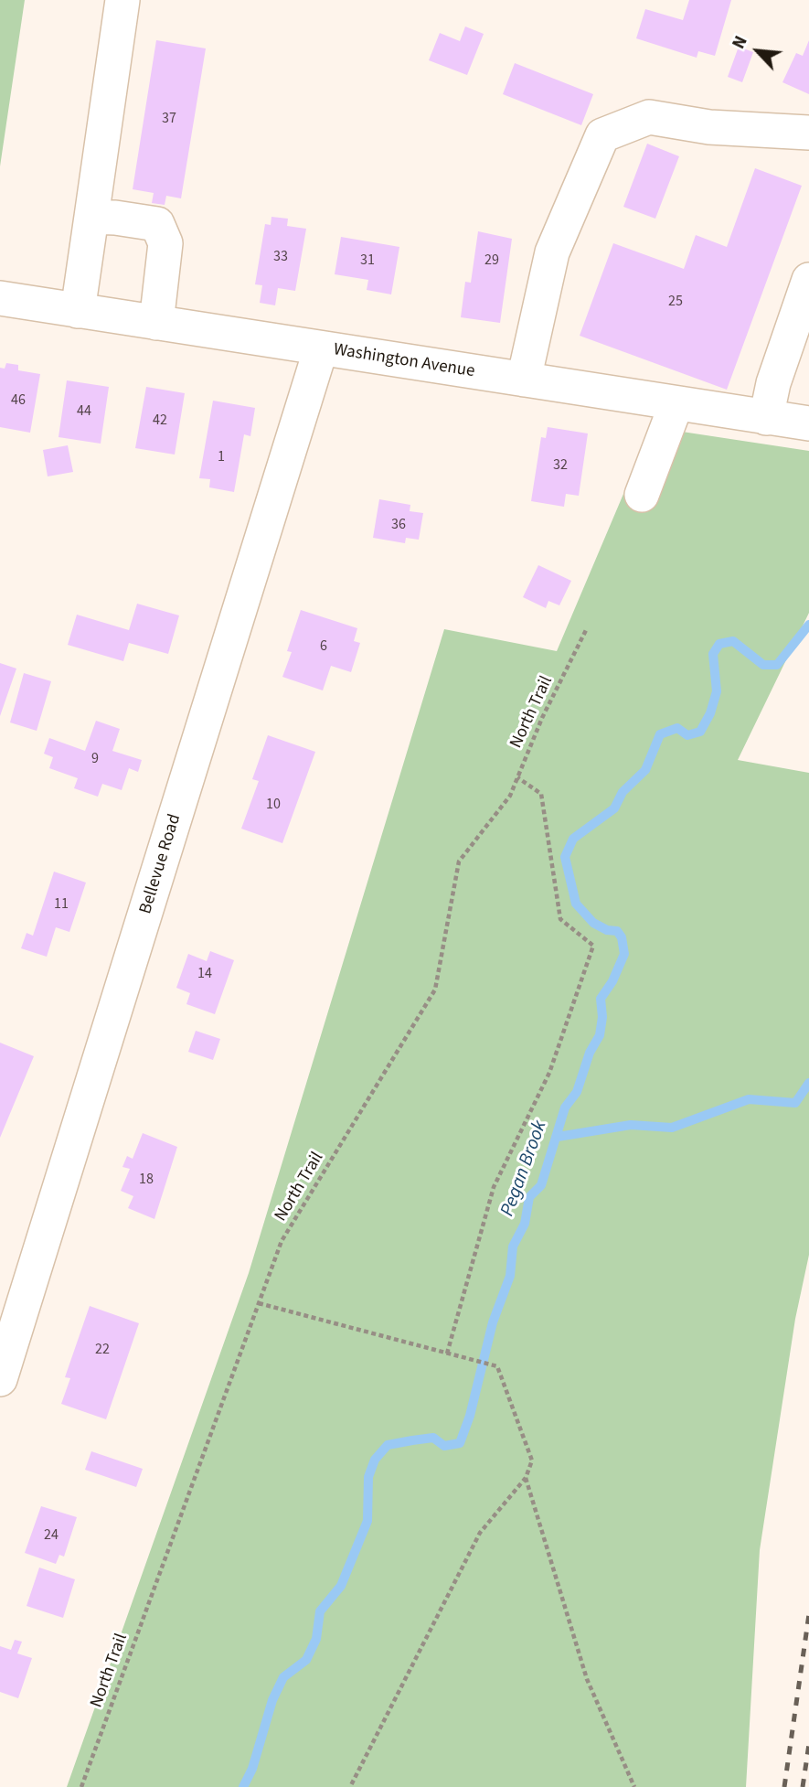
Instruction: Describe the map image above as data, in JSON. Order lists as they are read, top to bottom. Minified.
{"streets":{"street":["Washington Avenue","Bellevue Road"],"path":["North Trail"]},"crossings":[["Washington Avenue","Bellevue Road"]],"water":["Pegan Brook"],"house_numbers":["37","33","31","29","25","46","44","42","1","32","36","6","9","10","11","14","18","22","24"],"north":"top left"}
